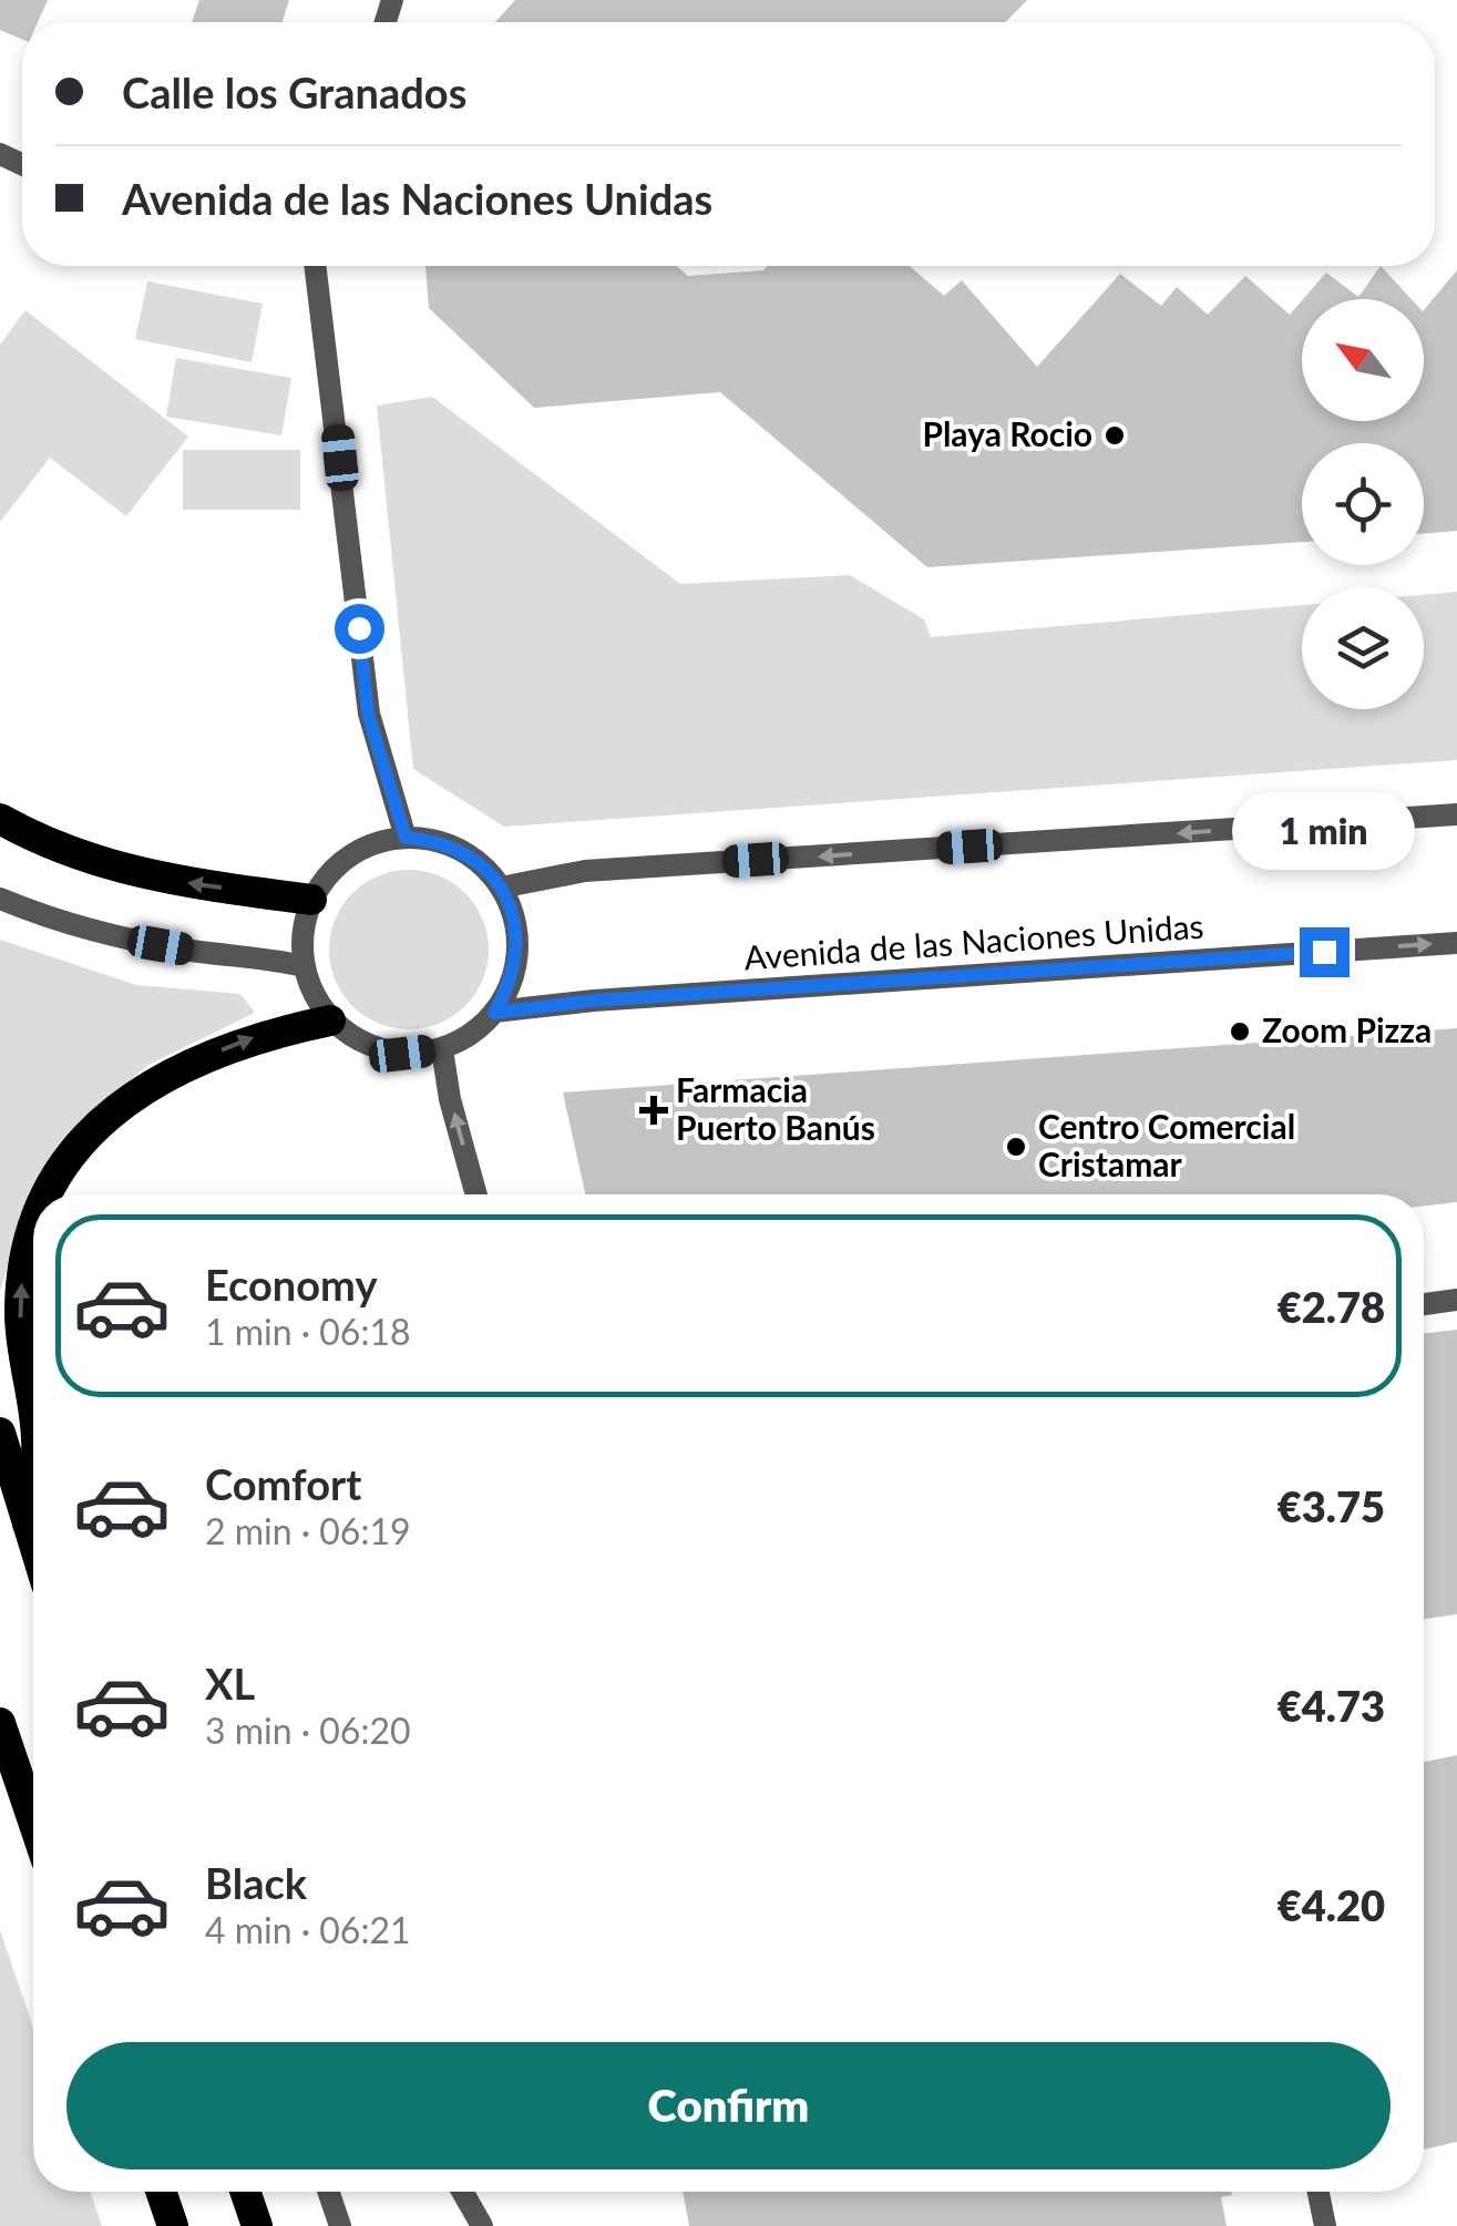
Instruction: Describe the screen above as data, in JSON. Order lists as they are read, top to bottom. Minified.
{"streets":{"street":["Avenida de las Naciones Unidas"]},"places":{"other":["Playa Rocio","Zoom Pizza","Centro Comercial Cristamar"],"health":["Farmacia Puerto Banús"]},"north":"top left","page":{"banner":["Calle los Granados","Avenida de las Naciones Unidas"],"bubble":"1 min","list":[{"name":"Economy","note":"1 min · 06:18","value":"€2.78"},{"name":"Comfort","note":"2 min · 06:19","value":"€3.75"},{"name":"XL","note":"3 min · 06:20","value":"€4.73"},{"name":"Black","note":"4 min · 06:21","value":"€4.20"}],"buttons":"Confirm"}}
